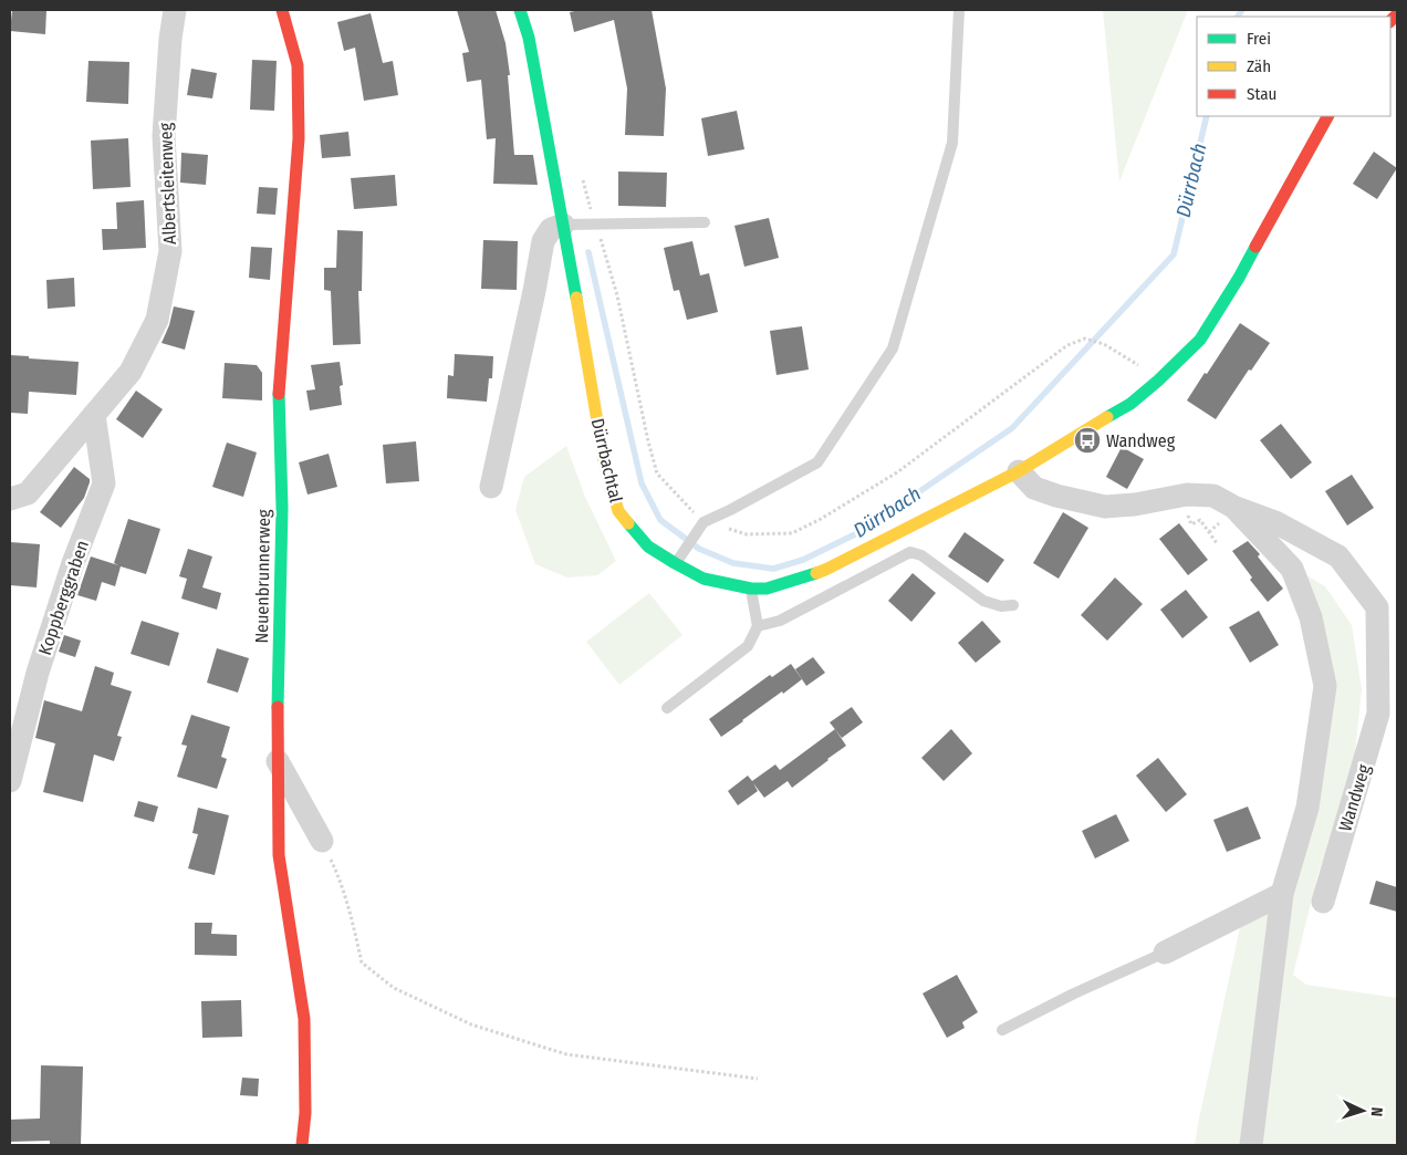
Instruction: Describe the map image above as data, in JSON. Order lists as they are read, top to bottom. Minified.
{"streets":{"street":["Albertsleitenweg","Dürrbachtal","Neuenbrunnerweg","Koppberggraben","Wandweg"]},"crossings":[["Albertsleitenweg","Koppberggraben"],["Dürrbachtal","Wandweg"]],"water":["Dürrbach"],"places":{"bus stop":["Wandweg"]},"legend":["Frei","Zäh","Stau"],"north":"right"}
